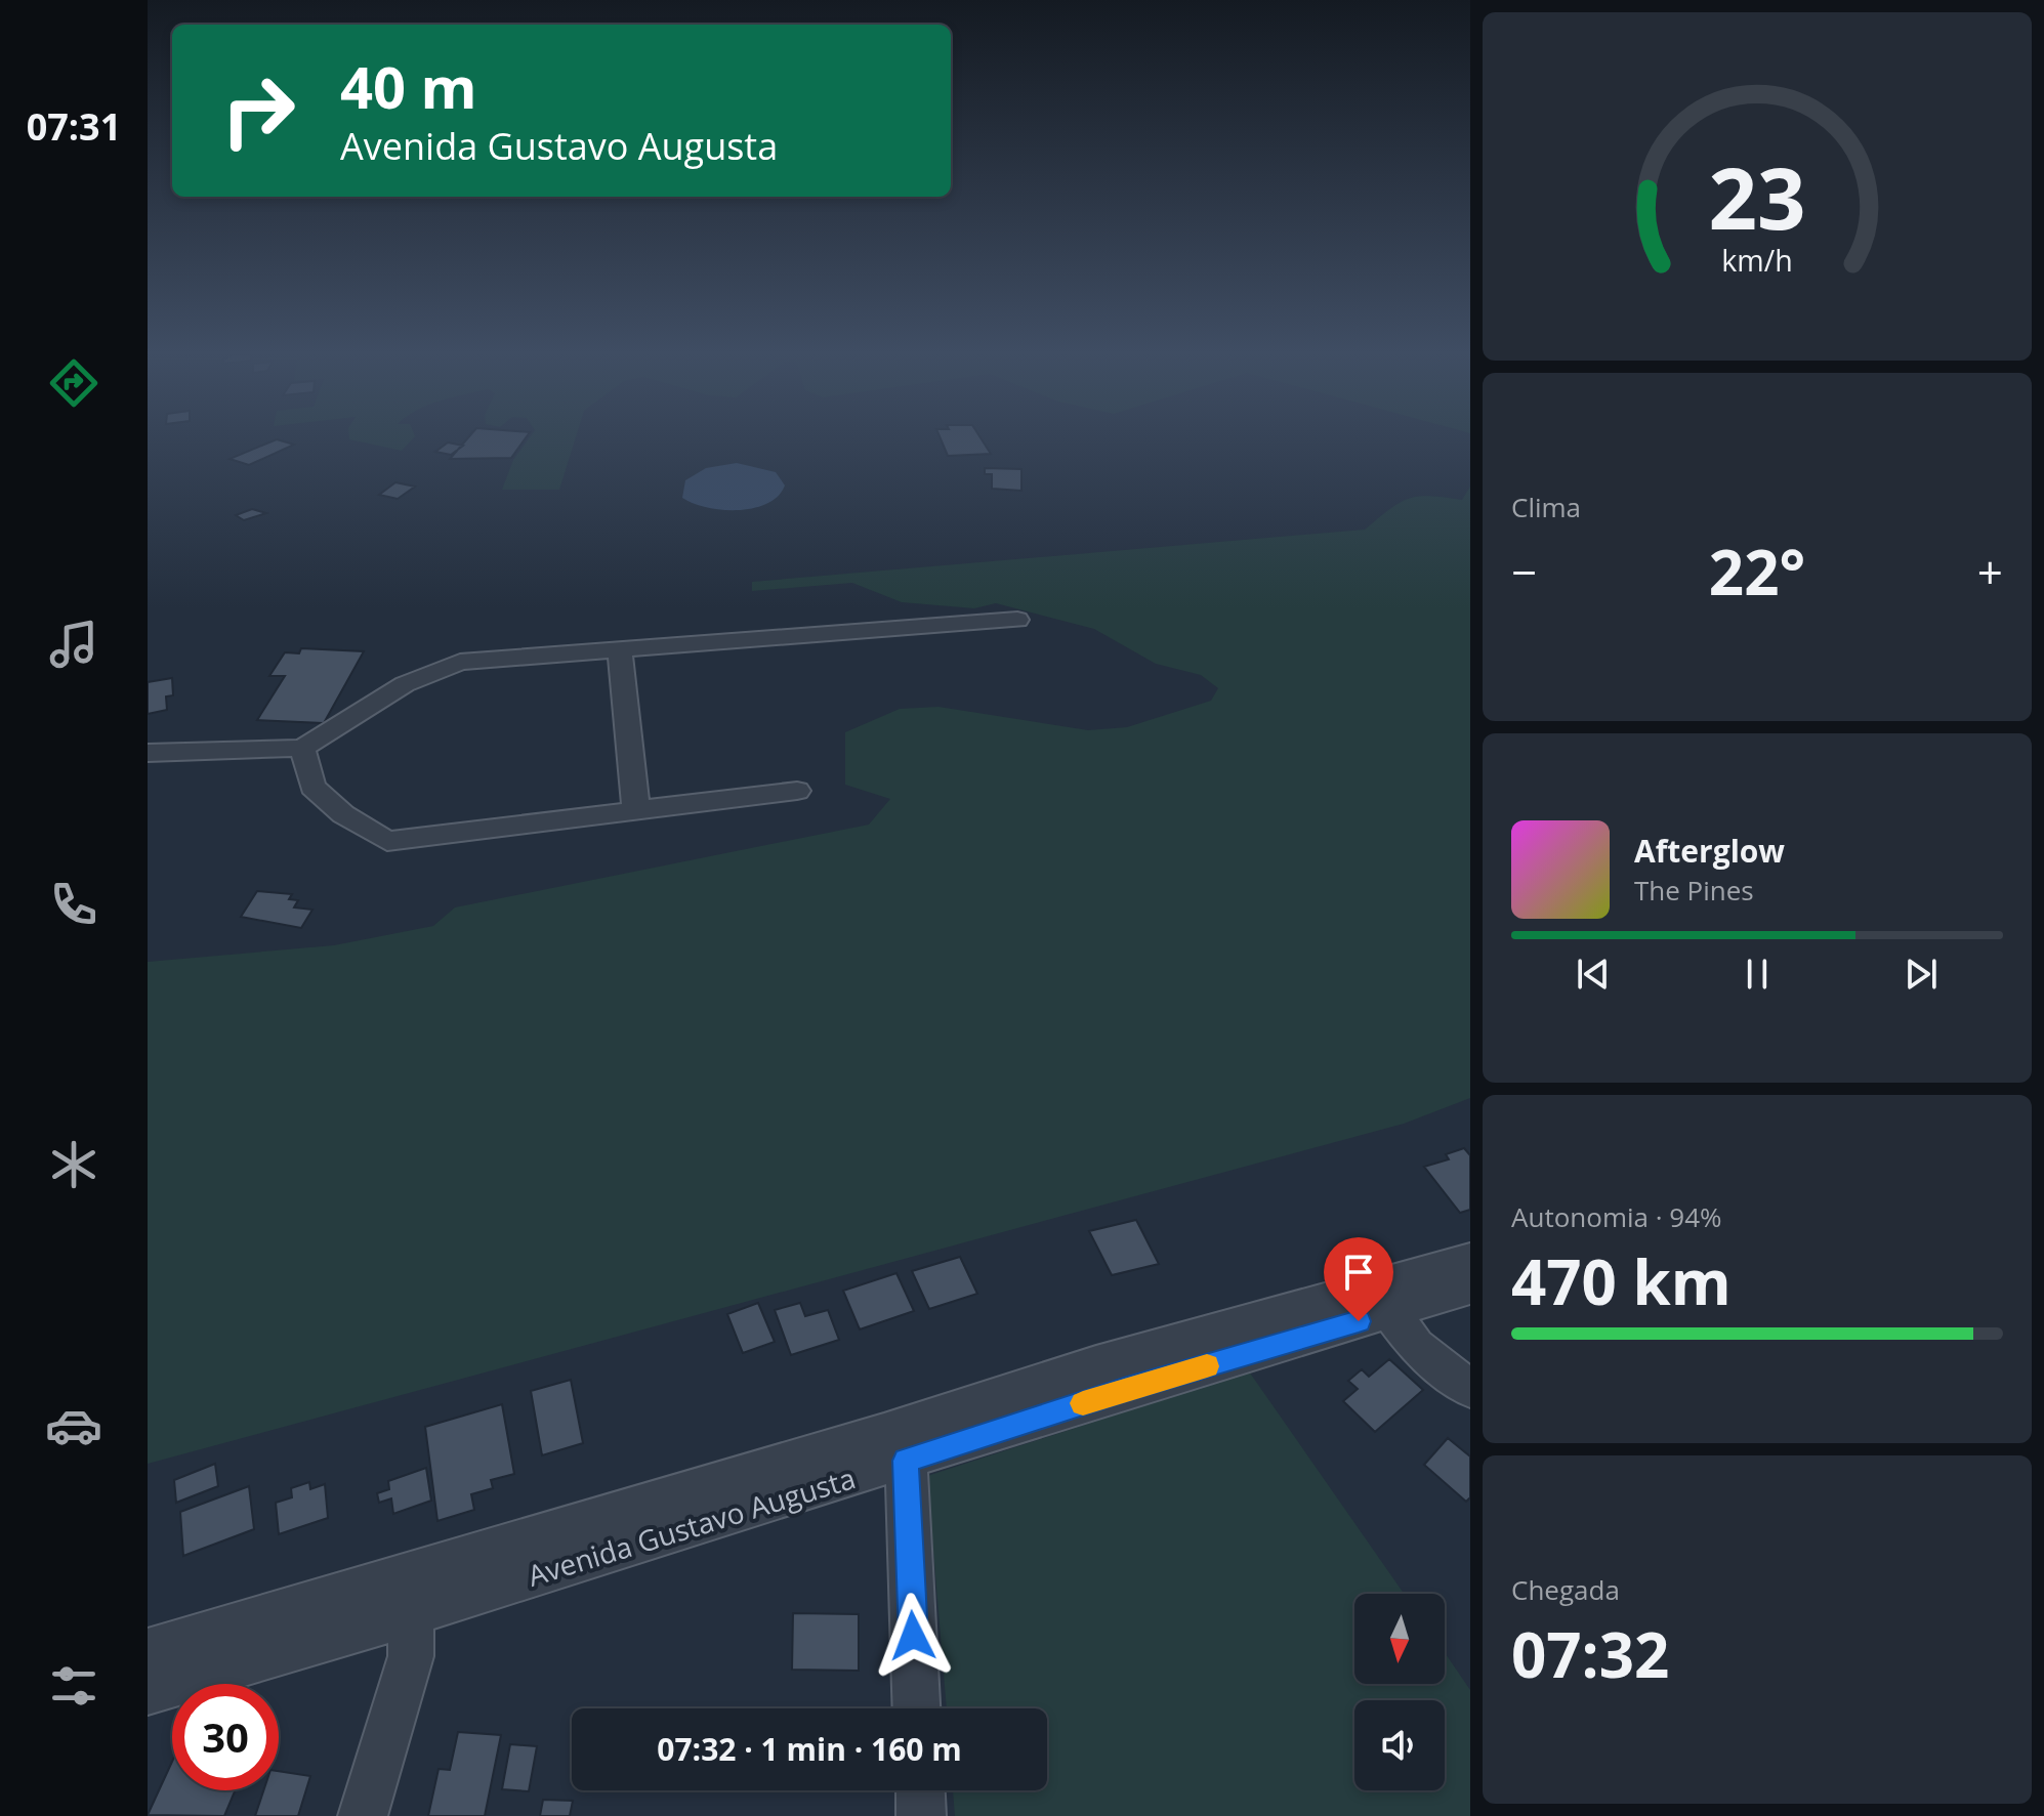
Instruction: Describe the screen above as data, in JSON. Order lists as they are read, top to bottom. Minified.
{"streets":{"street":["Avenida Gustavo Augusta"]},"north":"bottom","page":{"tabs":"07:31","turn":["40 m","Avenida Gustavo Augusta"],"tile":["Clima",["Autonomia · 94%","470 km"],["Chegada","07:32"]],"heat":["−","22°","+"],"song":["Afterglow","The Pines"],"limit":"30","trip":"07:32 · 1 min · 160 m","gauge":["23","km/h"]}}
